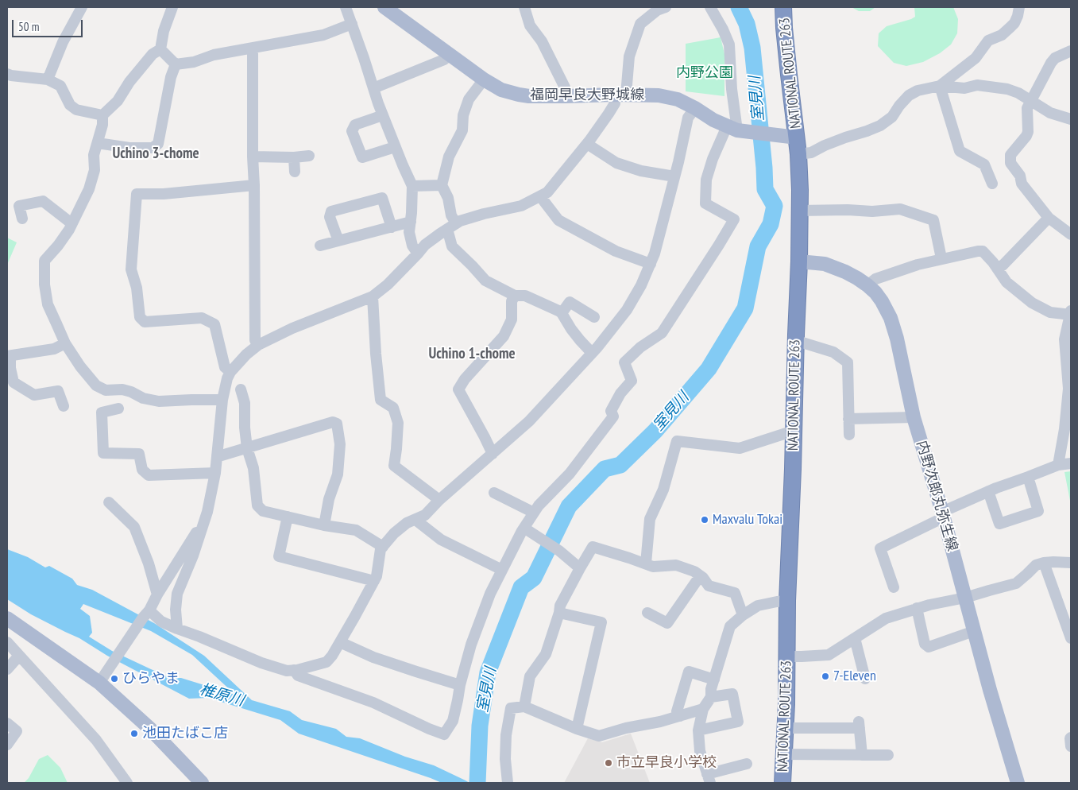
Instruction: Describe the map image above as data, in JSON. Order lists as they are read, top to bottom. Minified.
{"streets":{"highway":["NATIONAL ROUTE 263"],"main road":["福岡早良大野城線","内野次郎丸弥生線"]},"crossings":[["NATIONAL ROUTE 263","福岡早良大野城線"],["NATIONAL ROUTE 263","内野次郎丸弥生線"]],"districts":["Uchino 3-chome","Uchino 1-chome"],"water":["室見川","椎原川"],"parks":["内野公園"],"places":["Maxvalu Tokai","7-Eleven","ひらやま","池田たばこ店","市立早良小学校"],"scale_bar":"50 m"}
